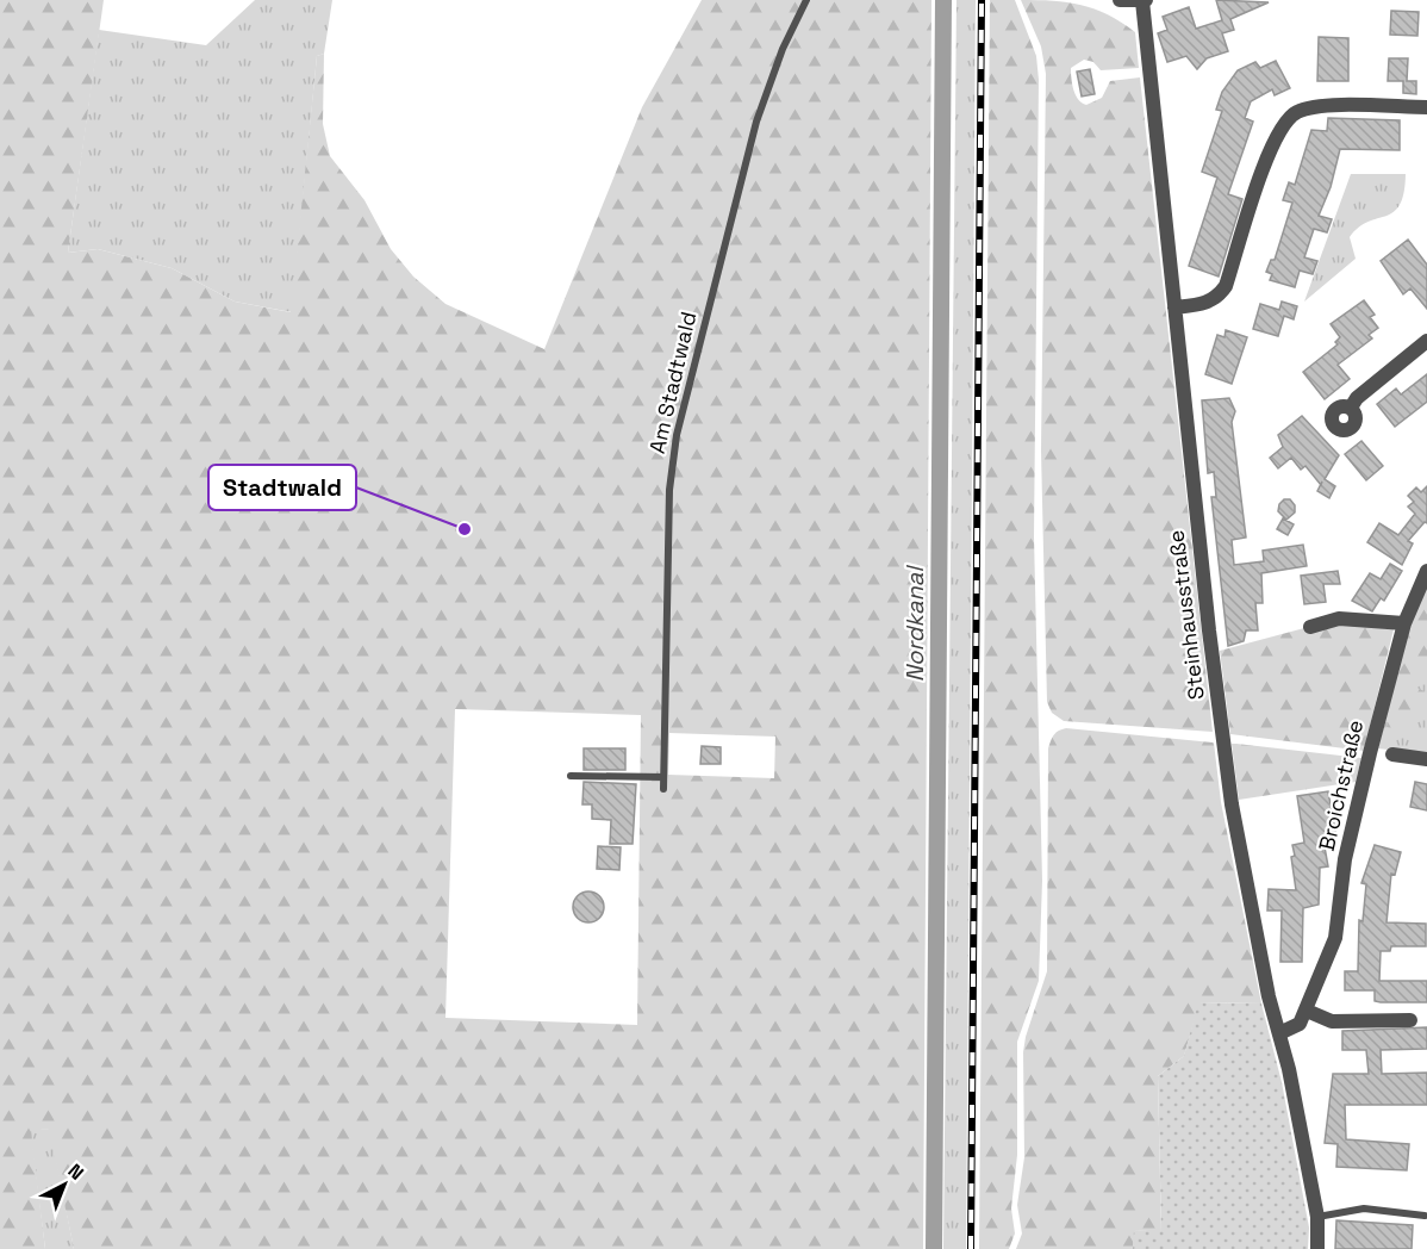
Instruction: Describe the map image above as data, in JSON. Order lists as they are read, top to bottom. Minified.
{"streets":{"street":["Steinhausstraße","Broichstraße"],"lane":["Am Stadtwald"]},"crossings":[["Steinhausstraße","Broichstraße"]],"water":["Nordkanal"],"places":["Stadtwald"],"north":"top right"}
